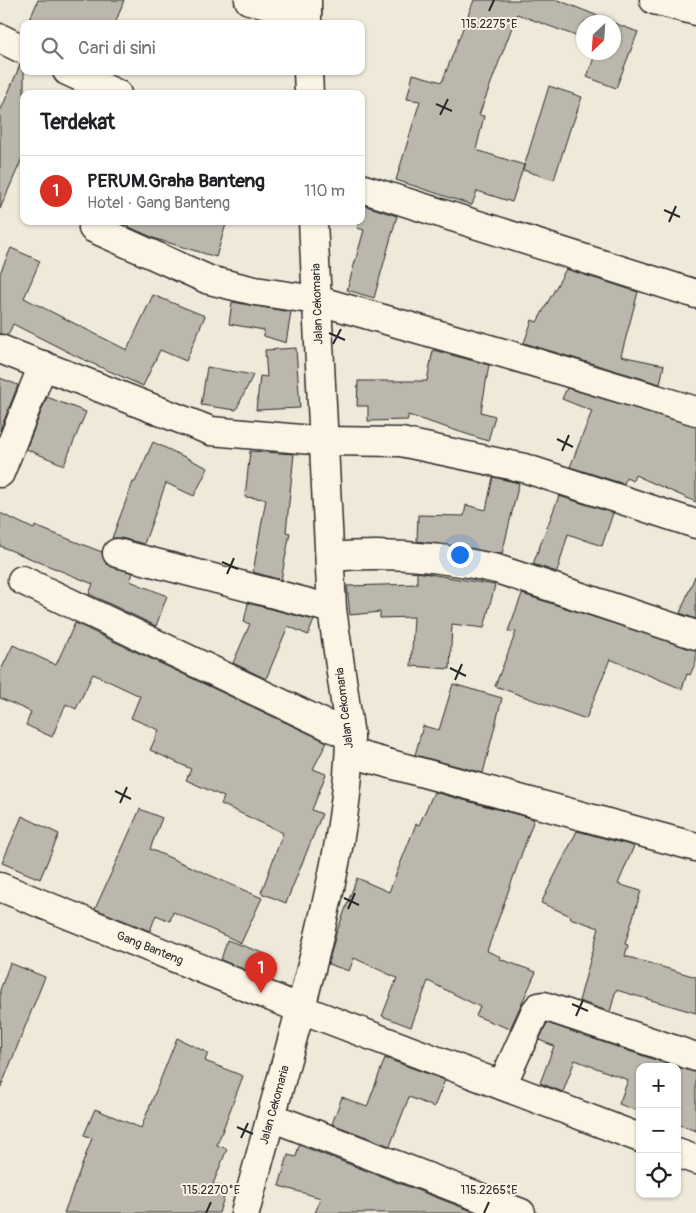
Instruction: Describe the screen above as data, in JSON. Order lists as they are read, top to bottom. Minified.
{"streets":{"street":["Jalan Cekomaria","Gang Banteng"]},"crossings":[["Jalan Cekomaria","Gang Banteng"]],"north":"bottom left","page":{"search":"Cari di sini","heading":"Terdekat","list":[{"mark":"1","name":"PERUM.Graha Banteng","note":"Hotel · Gang Banteng","value":"110 m"}],"pins":"1","map_buttons":["+","−"]},"coordinates":["115.2275°E","115.2270°E","115.2265°E"]}
